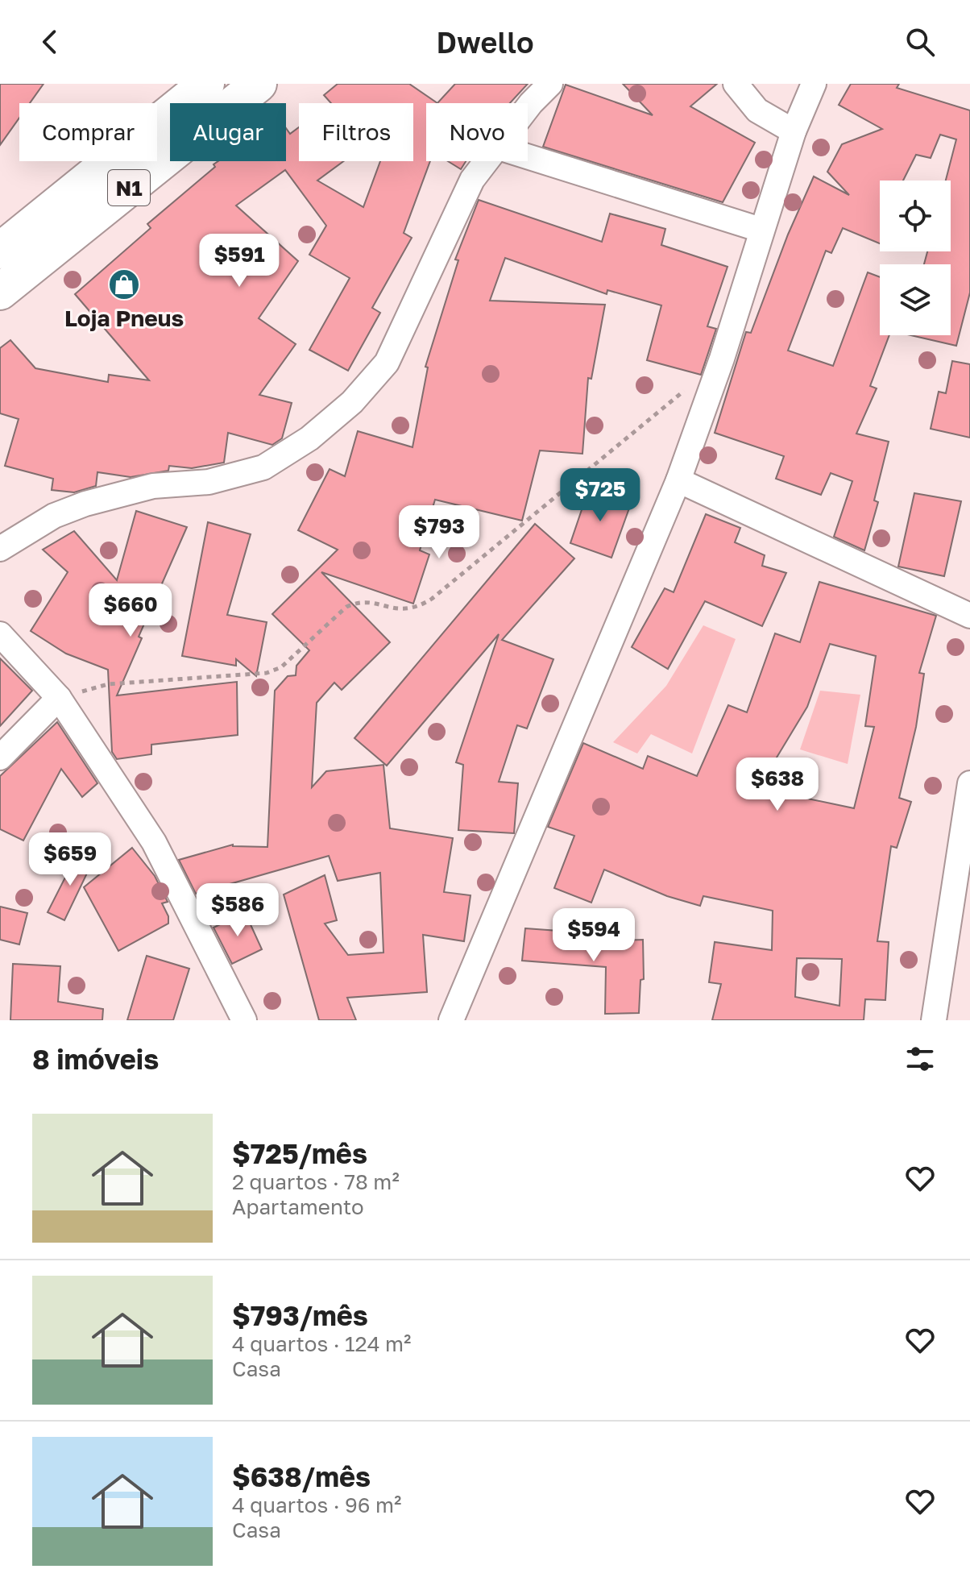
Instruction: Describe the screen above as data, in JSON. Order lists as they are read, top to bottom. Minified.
{"streets":{"main road":["N1"]},"places":{"shop":["Loja Pneus"]},"page":{"header":"Dwello","chip":["Comprar","Alugar","Filtros","Novo"],"price":["$591","$725","$793","$660","$638","$659","$586","$594"],"heading":"8 imóveis","list":[{"name":"$725/mês","note":"2 quartos · 78 m² · Apartamento"},{"name":"$793/mês","note":"4 quartos · 124 m² · Casa"},{"name":"$638/mês","note":"4 quartos · 96 m² · Casa"}]}}
